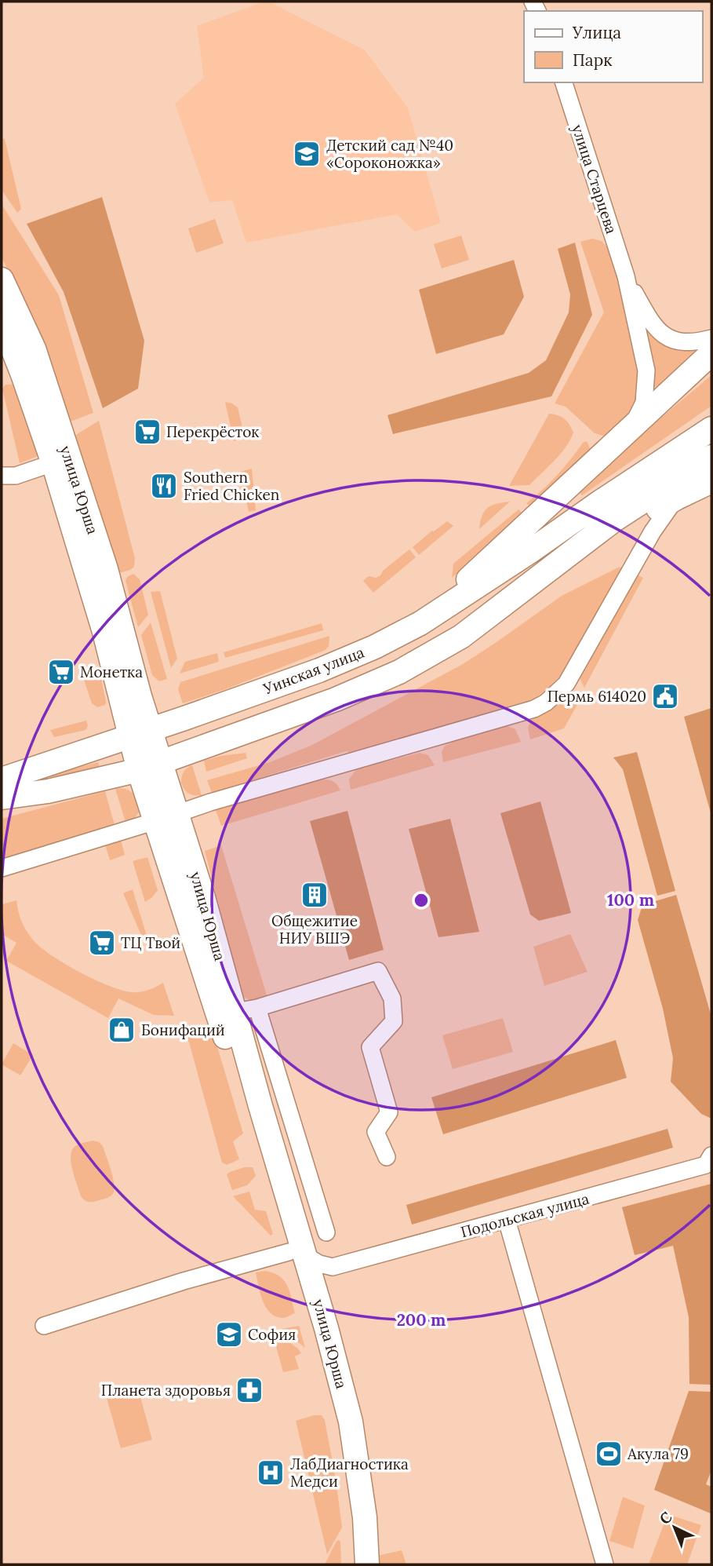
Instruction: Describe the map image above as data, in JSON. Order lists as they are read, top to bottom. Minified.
{"streets":{"main road":["улица Юрша","Уинская улица"],"street":["улица Старцева","Подольская улица"]},"crossings":[["улица Юрша","Уинская улица"],["улица Юрша","Подольская улица"]],"places":{"school or university":["Детский сад №40 «Сороконожка»","София"],"supermarket":["Перекрёсток","Монетка","ТЦ Твой"],"restaurant":["Southern Fried Chicken"],"public building":["Пермь 614020"],"building":["Общежитие НИУ ВШЭ"],"shop":["Бонифаций"],"pharmacy":["Планета здоровья"],"sports":["Акула 79"],"hospital":["ЛабДиагностика Медси"]},"legend":["Улица","Парк"],"north":"top left","rings":["100 m","200 m"]}
